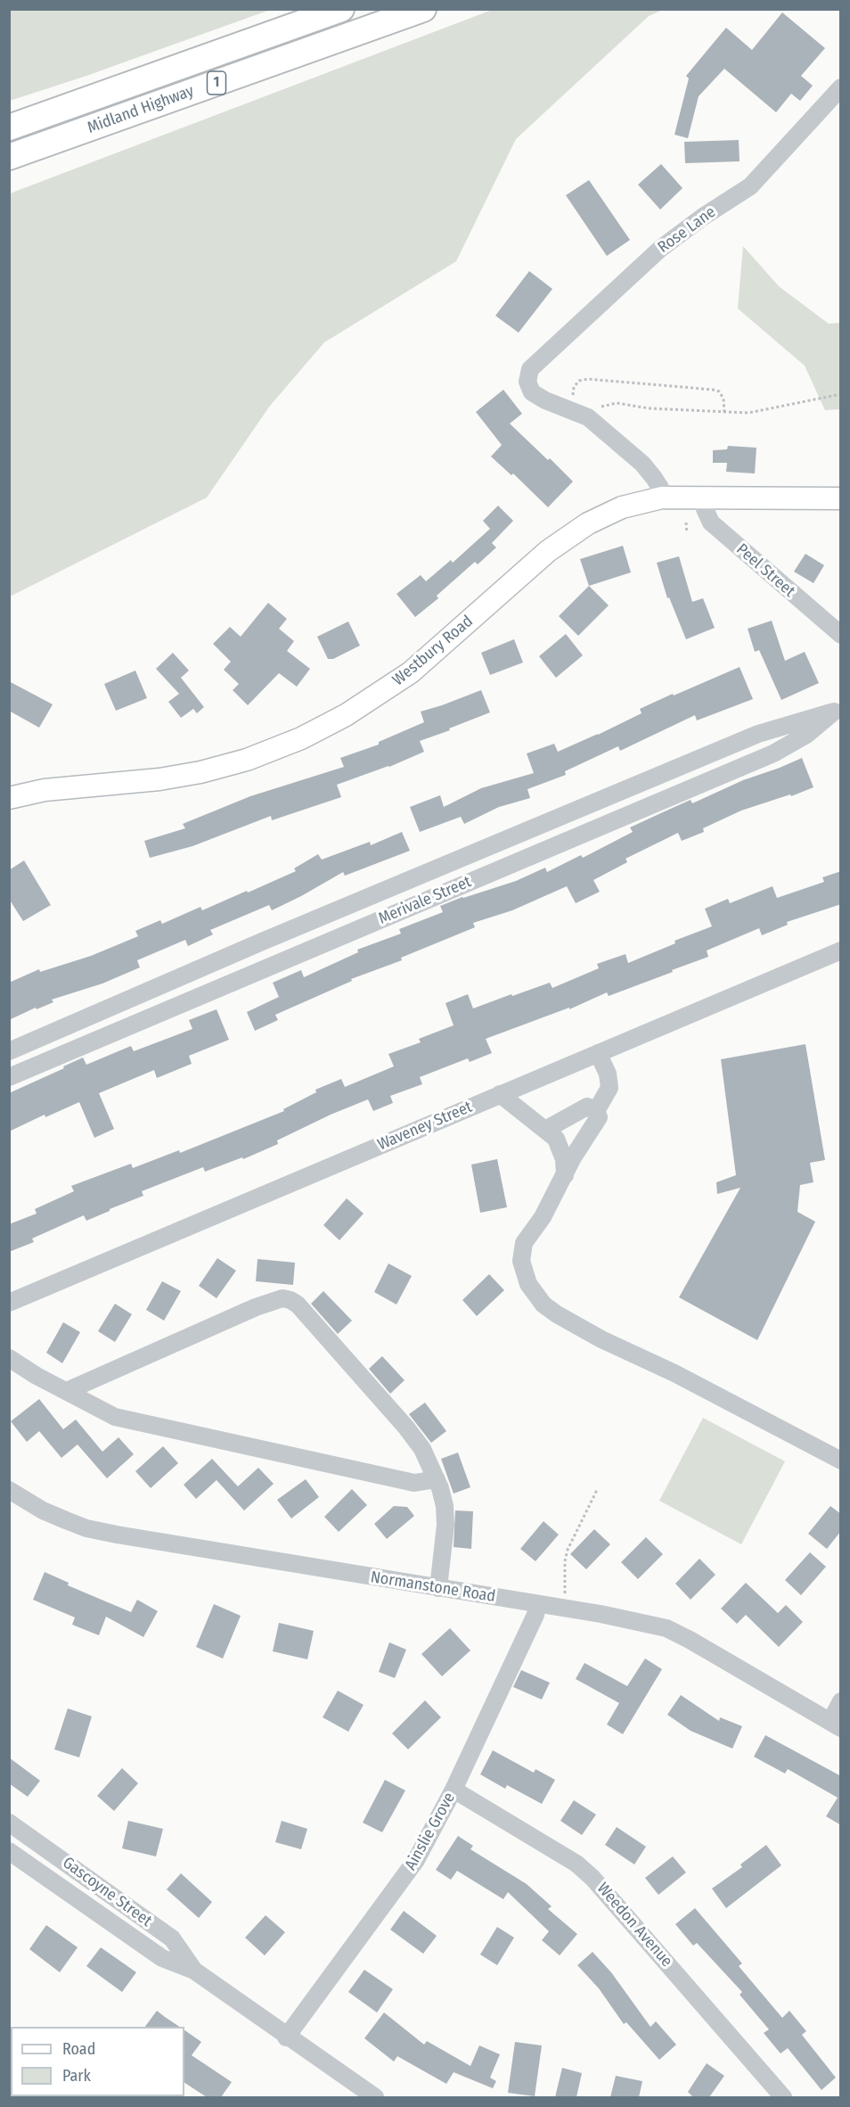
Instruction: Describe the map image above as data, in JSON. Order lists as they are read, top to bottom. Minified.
{"streets":{"highway":["1","Midland Highway"],"main road":["Westbury Road"],"street":["Rose Lane","Peel Street","Merivale Street","Waveney Street","Normanstone Road","Ainslie Grove","Gascoyne Street","Weedon Avenue"]},"crossings":[["Peel Street","Westbury Road"],["Normanstone Road","Ainslie Grove"],["Ainslie Grove","Gascoyne Street"],["Ainslie Grove","Weedon Avenue"]],"legend":["Road","Park"]}
